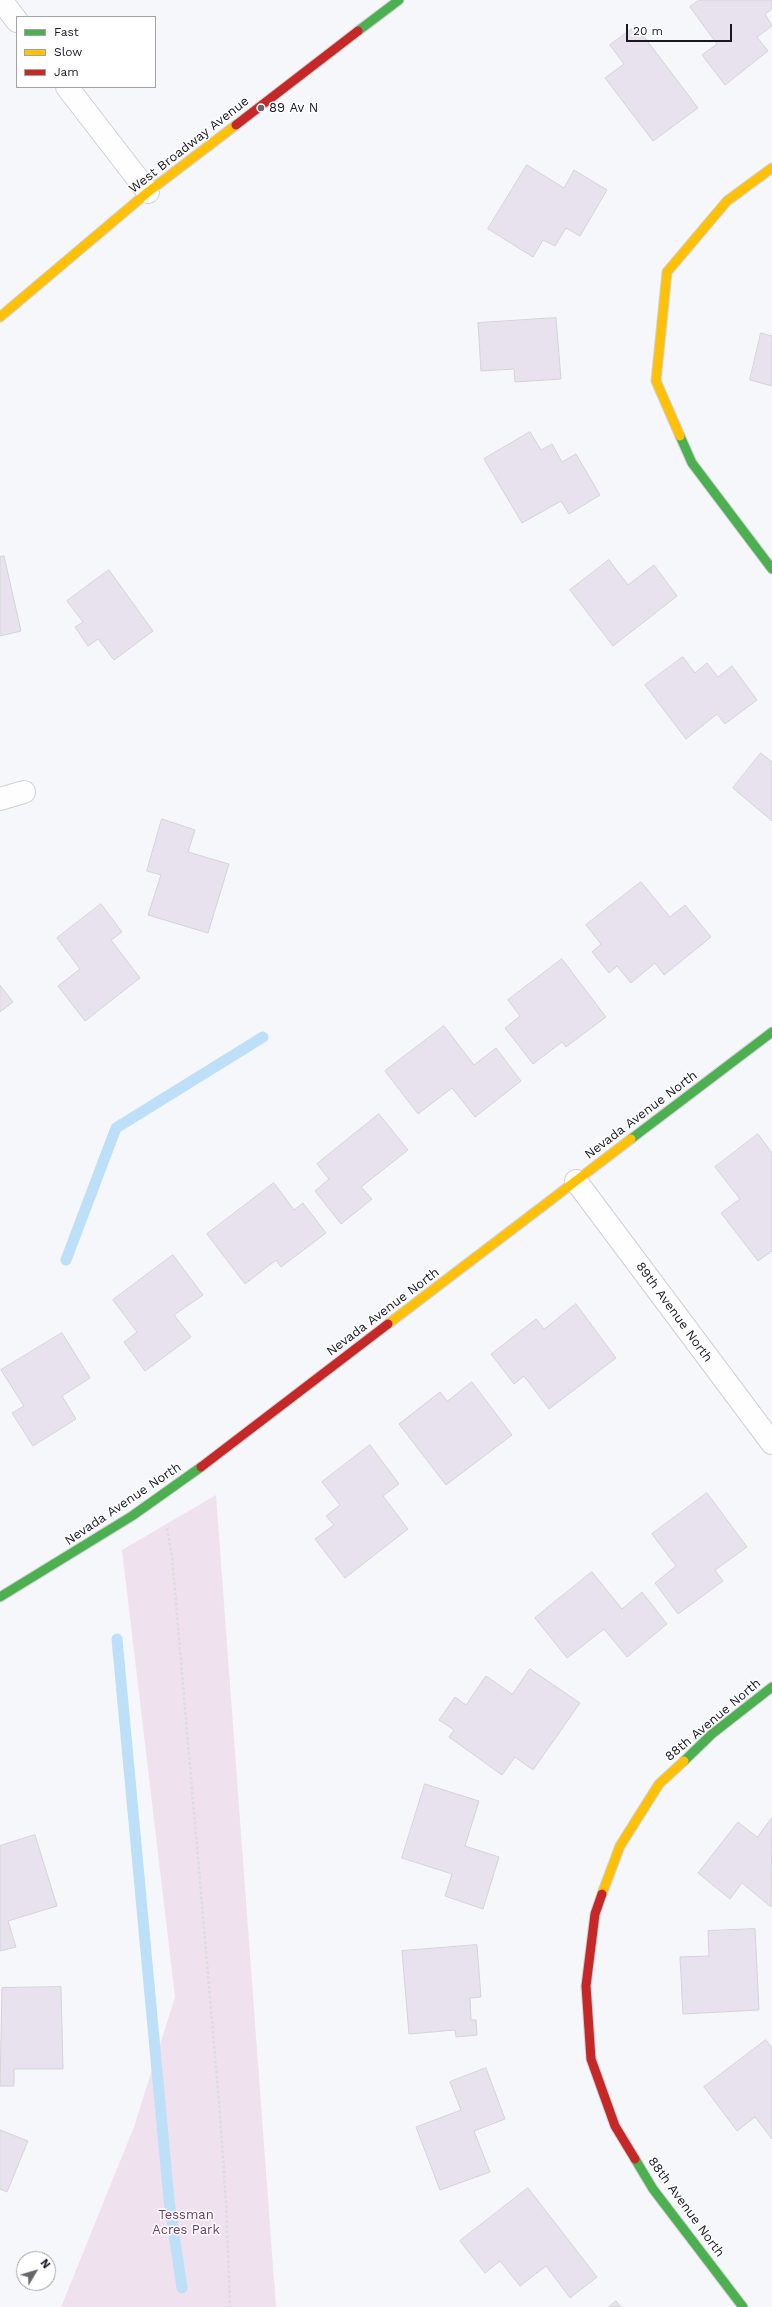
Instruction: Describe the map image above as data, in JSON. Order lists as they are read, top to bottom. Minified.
{"streets":{"street":["West Broadway Avenue","Nevada Avenue North","89th Avenue North","88th Avenue North"]},"crossings":[["Nevada Avenue North","89th Avenue North"]],"parks":["Tessman Acres Park"],"places":["89 Av N"],"legend":["Fast","Slow","Jam"],"scale_bar":"20 m","north":"top right"}
